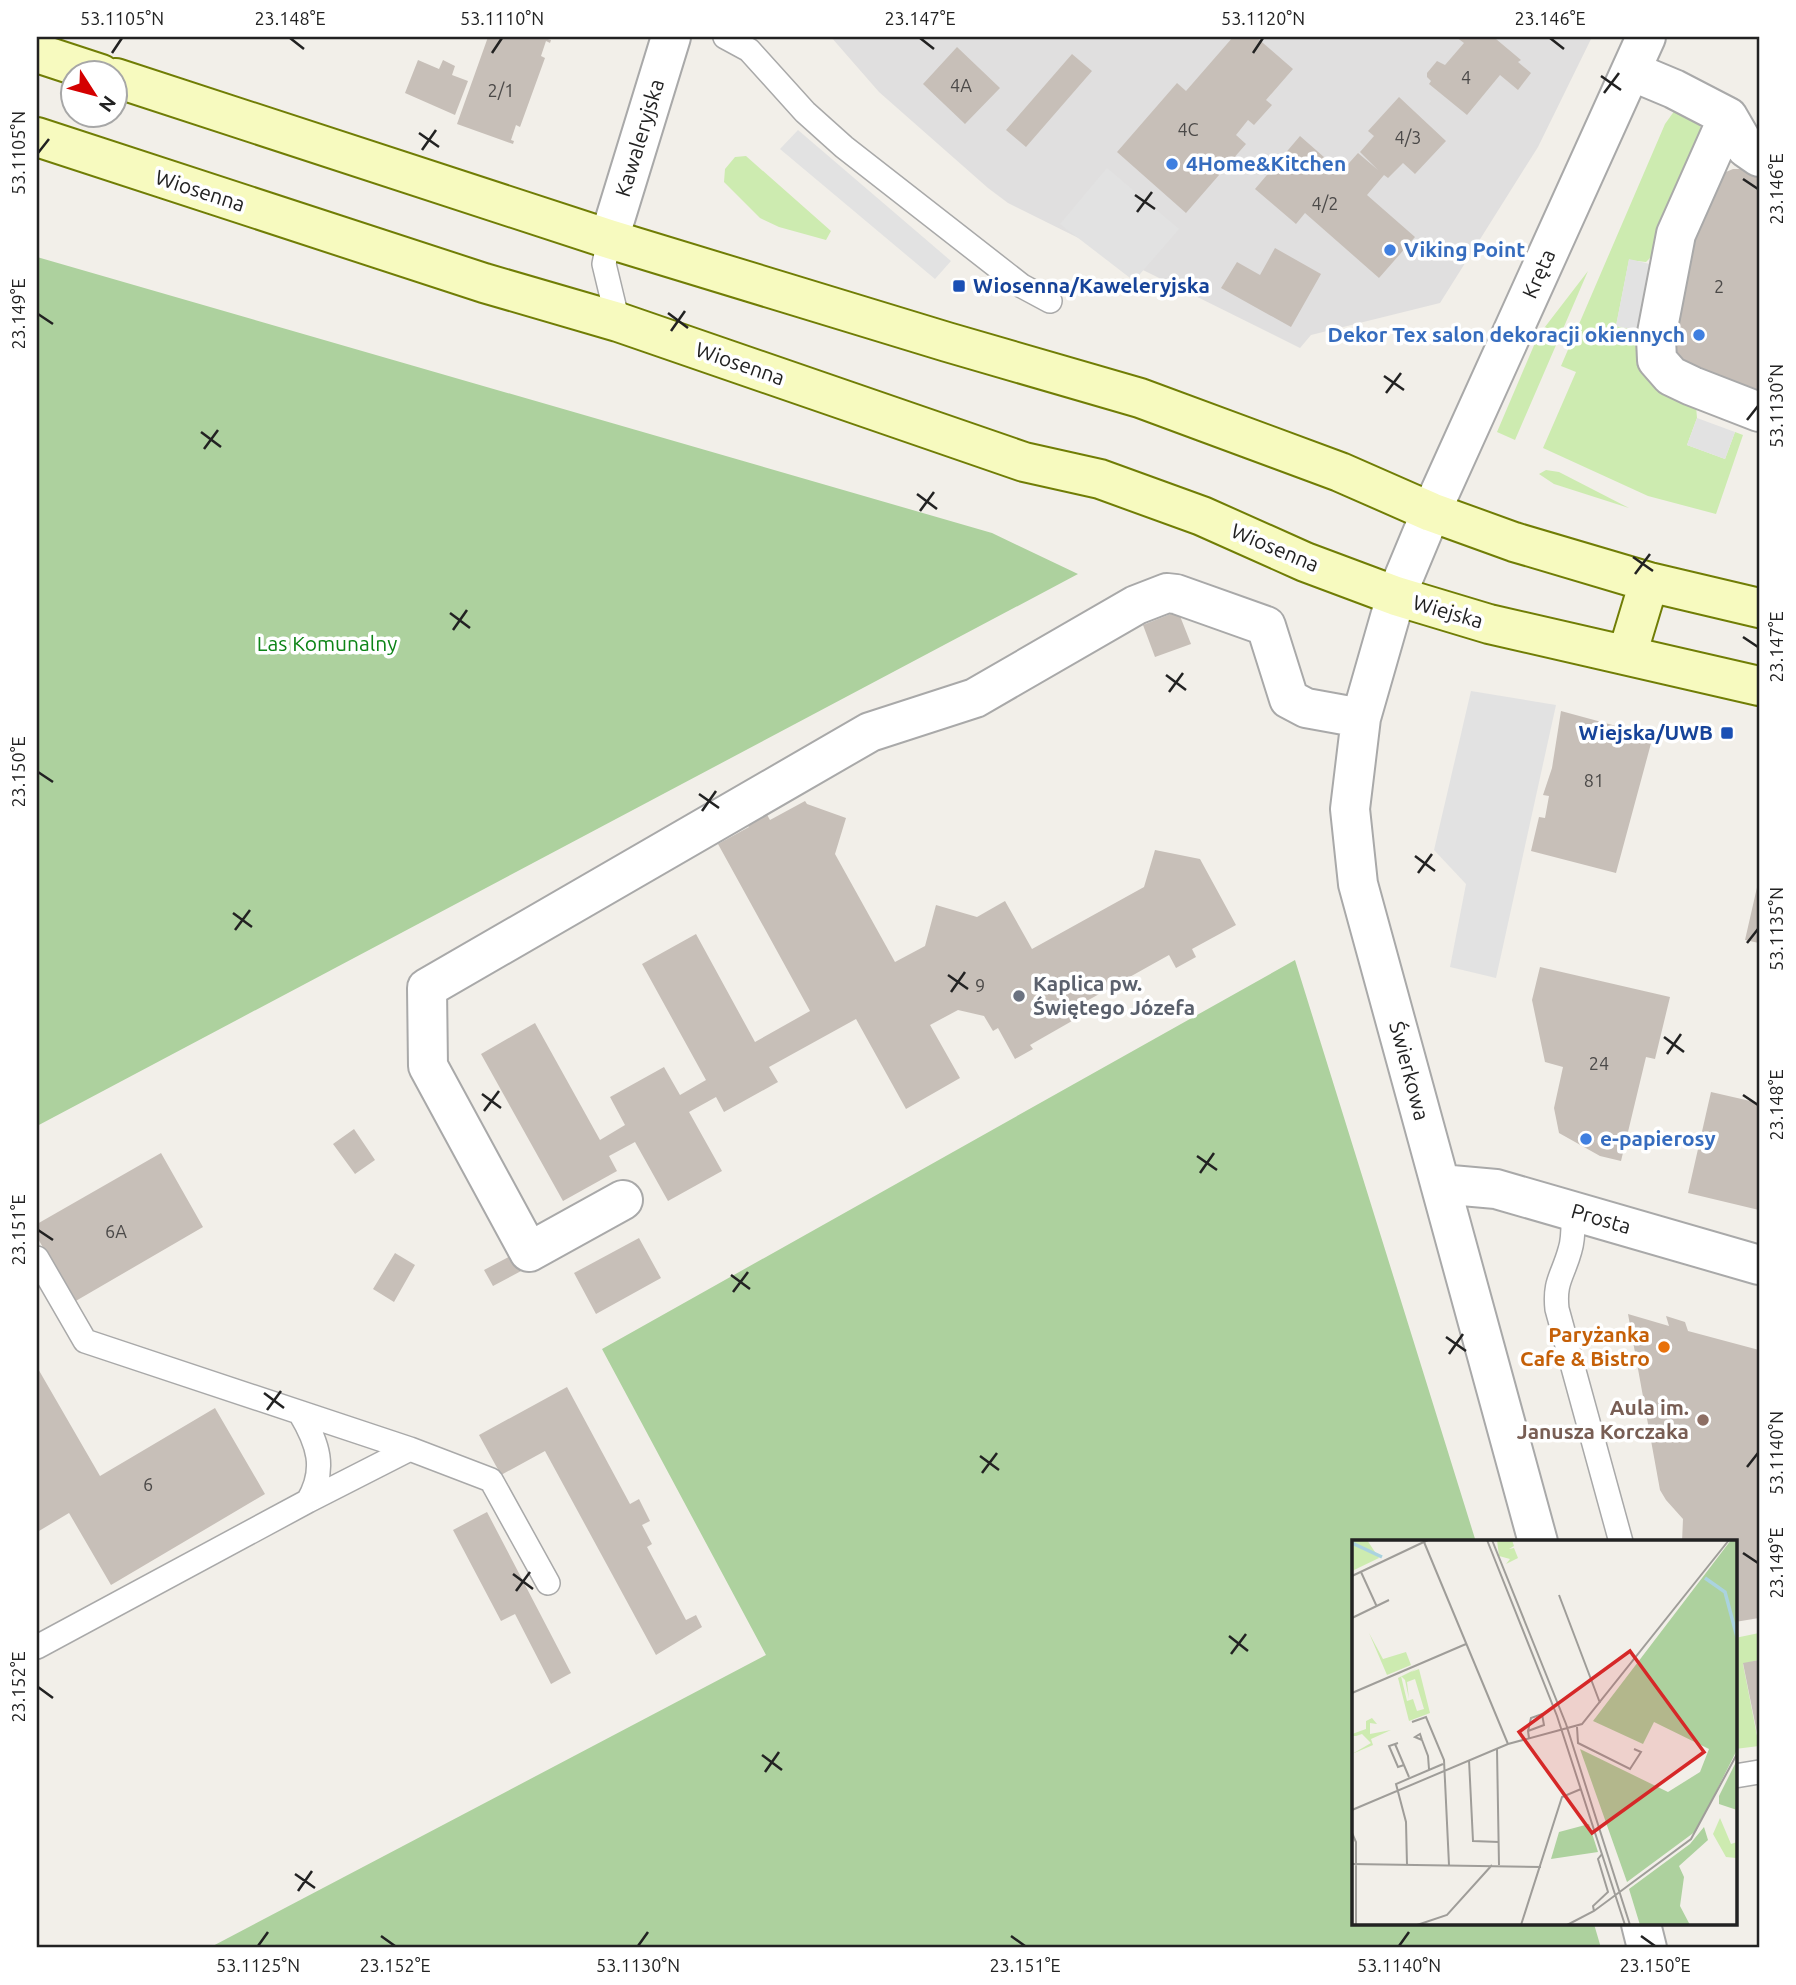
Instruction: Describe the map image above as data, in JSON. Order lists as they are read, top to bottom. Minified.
{"streets":{"main road":["Wiosenna","Wiejska"],"street":["Kawaleryjska","Kręta","Świerkowa","Prosta"]},"crossings":[["Wiosenna","Wiejska"],["Wiosenna","Świerkowa"],["Kręta","Wiejska"],["Wiejska","Świerkowa"],["Świerkowa","Prosta"]],"parks":["Las Komunalny"],"places":{"other":["4Home&Kitchen","Viking Point","Dekor Tex salon dekoracji okiennych","Kaplica pw. Świętego Józefa","e-papierosy","Paryżanka Cafe & Bistro","Aula im. Janusza Korczaka"],"transit":["Wiosenna/Kaweleryjska","Wiejska/UWB"]},"house_numbers":["4","4A","2/1","4C","4/3","4/2","2","81","9","24","6A","6"],"north":"bottom right","coordinates":["53.1105°N","23.148°E","53.1110°N","23.147°E","53.1120°N","23.146°E","23.149°E","53.1130°N","23.150°E","53.1135°N","23.151°E","53.1140°N","23.152°E","53.1125°N"]}
